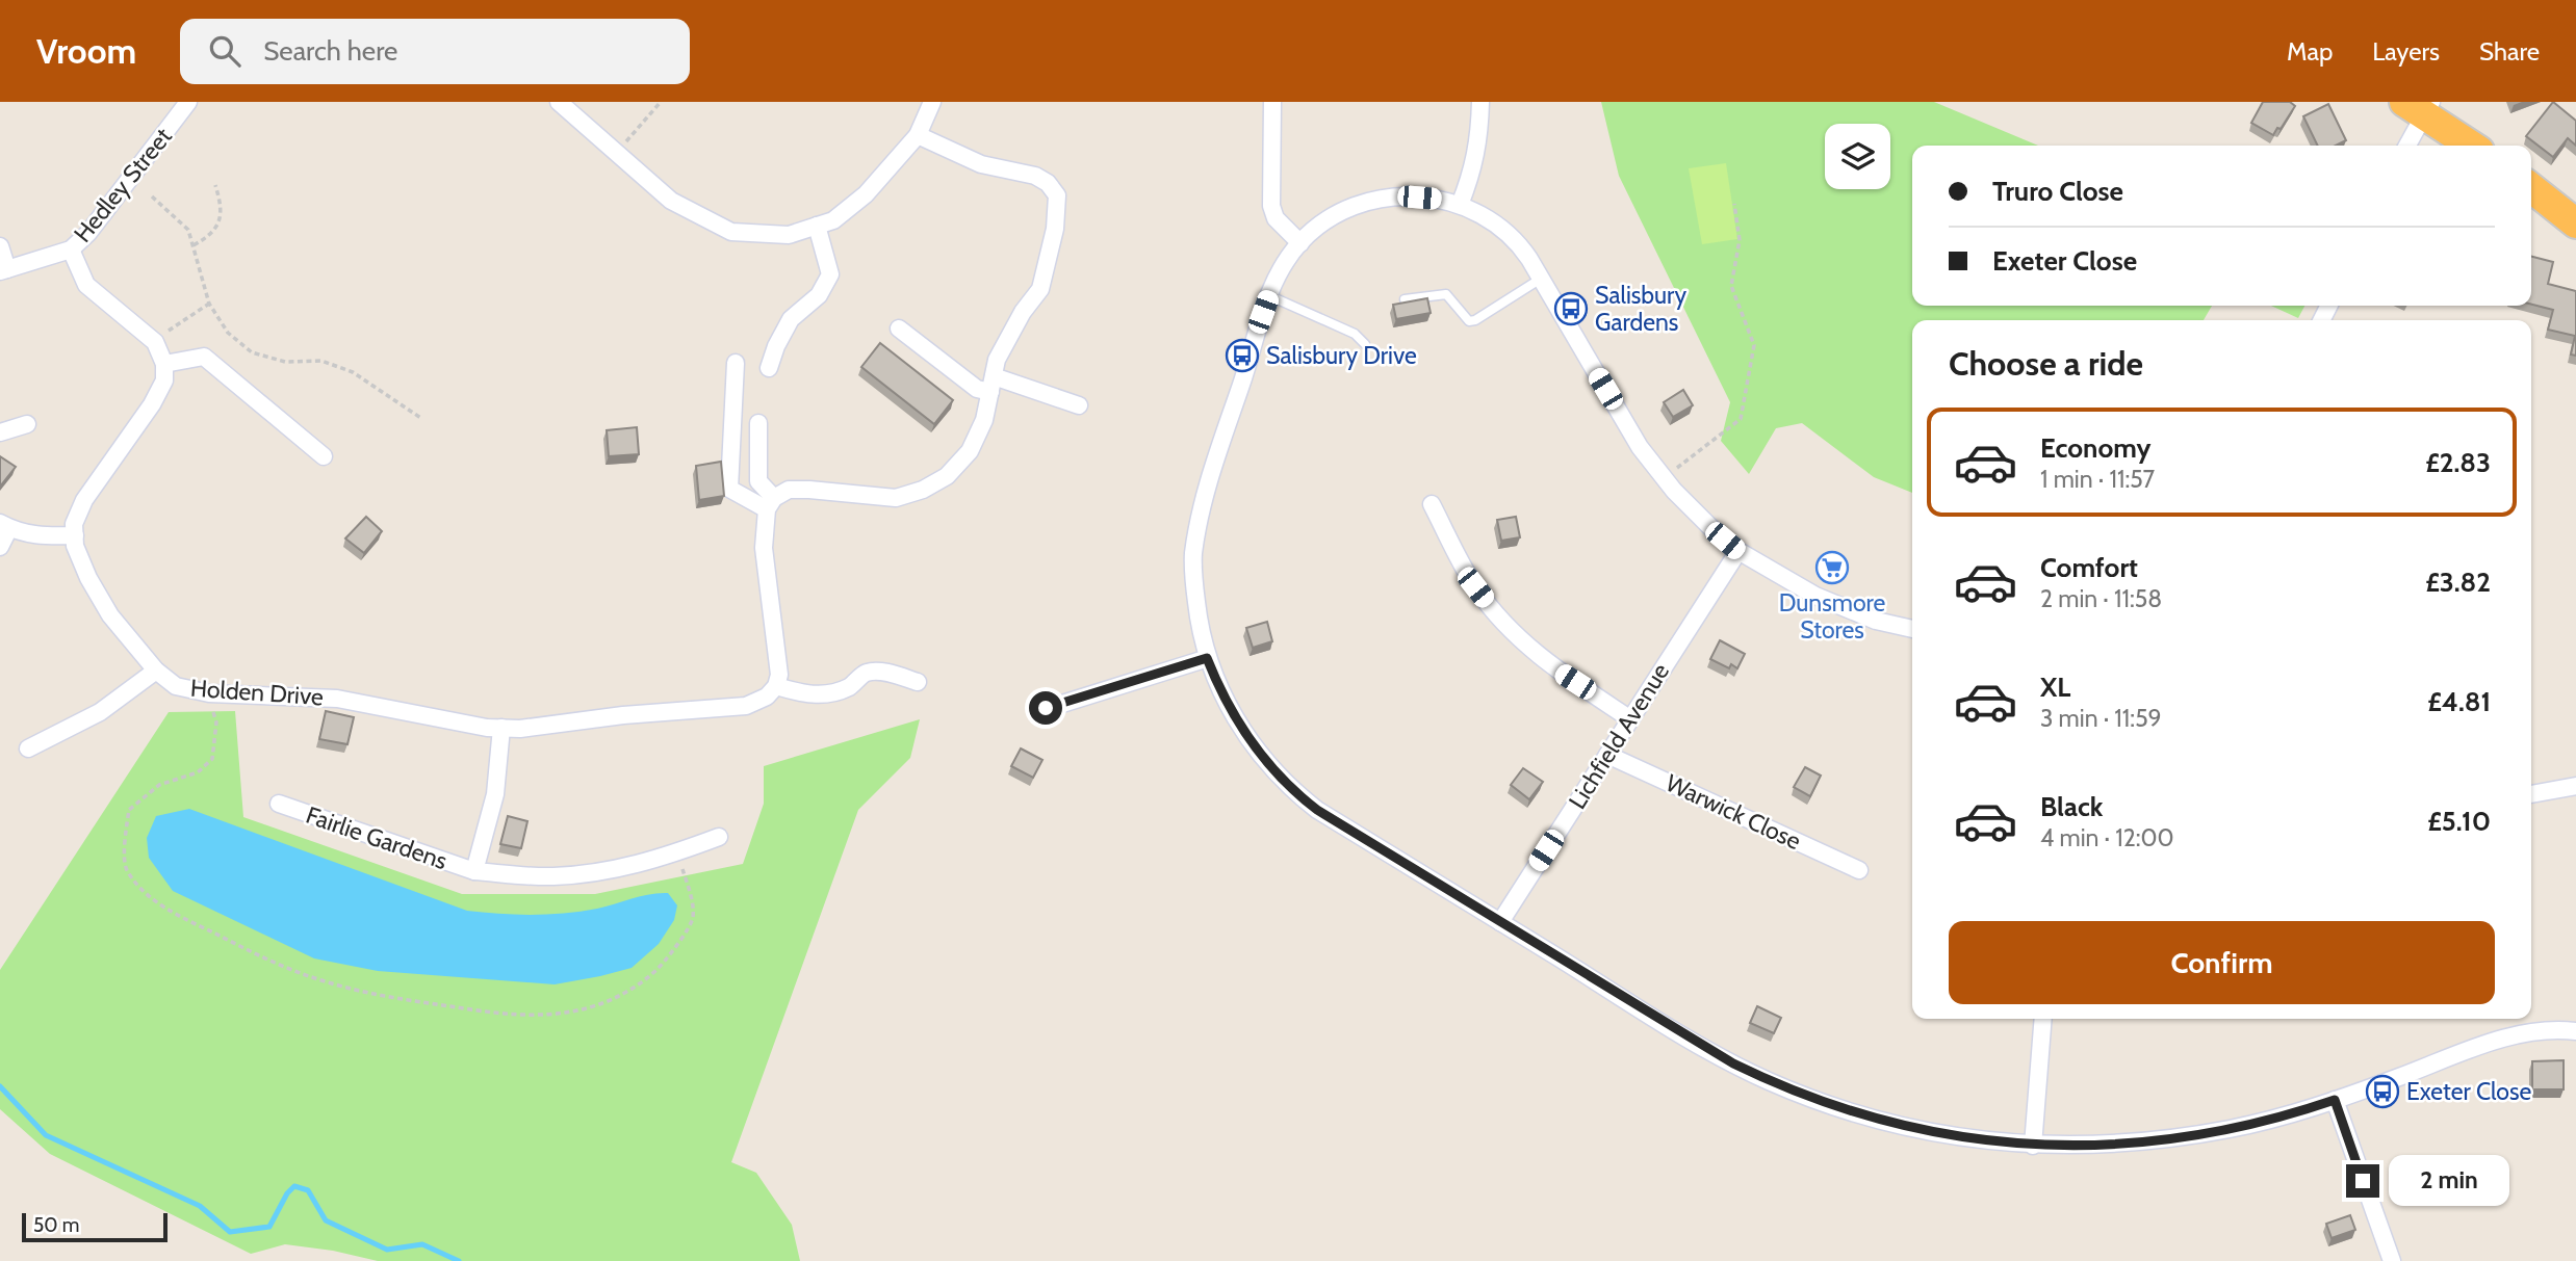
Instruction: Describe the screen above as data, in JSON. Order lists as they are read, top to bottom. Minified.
{"streets":{"street":["Hedley Street","Holden Drive","Lichfield Avenue","Warwick Close","Fairlie Gardens"]},"crossings":[["Holden Drive","Fairlie Gardens"],["Lichfield Avenue","Warwick Close"]],"places":{"bus stop":["Salisbury Gardens","Salisbury Drive","Exeter Close"],"supermarket":["Dunsmore Stores"]},"scale_bar":"50 m","page":{"header":"Vroom","search":"Search here","nav":["Map","Layers","Share"],"banner":["Truro Close","Exeter Close"],"heading":"Choose a ride","list":[{"name":"Economy","note":"1 min · 11:57","value":"£2.83"},{"name":"Comfort","note":"2 min · 11:58","value":"£3.82"},{"name":"XL","note":"3 min · 11:59","value":"£4.81"},{"name":"Black","note":"4 min · 12:00","value":"£5.10"}],"buttons":"Confirm","bubble":"2 min","scale":"50 m"}}
